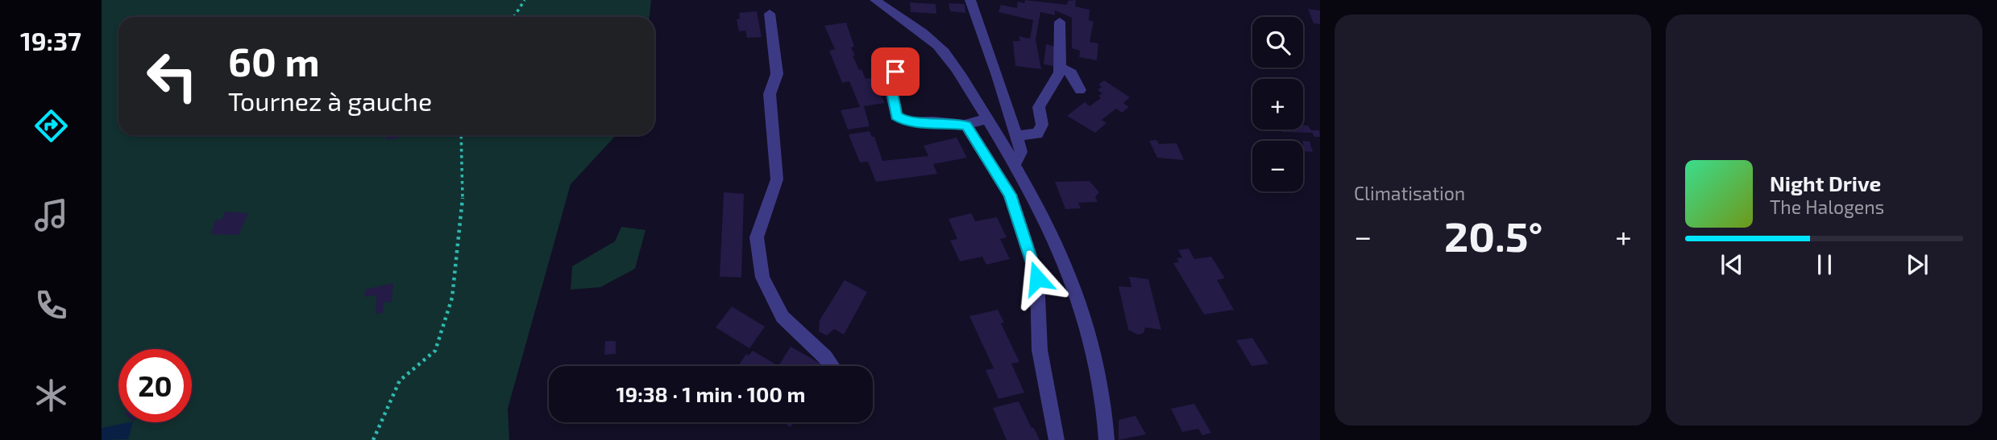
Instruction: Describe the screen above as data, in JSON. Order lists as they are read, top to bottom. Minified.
{"page":{"tabs":"19:37","tile":"Climatisation","map_buttons":["+","−"],"turn":["60 m","Tournez à gauche"],"song":["Night Drive","The Halogens"],"heat":["−","20.5°","+"],"limit":"20","trip":"19:38 · 1 min · 100 m"}}
